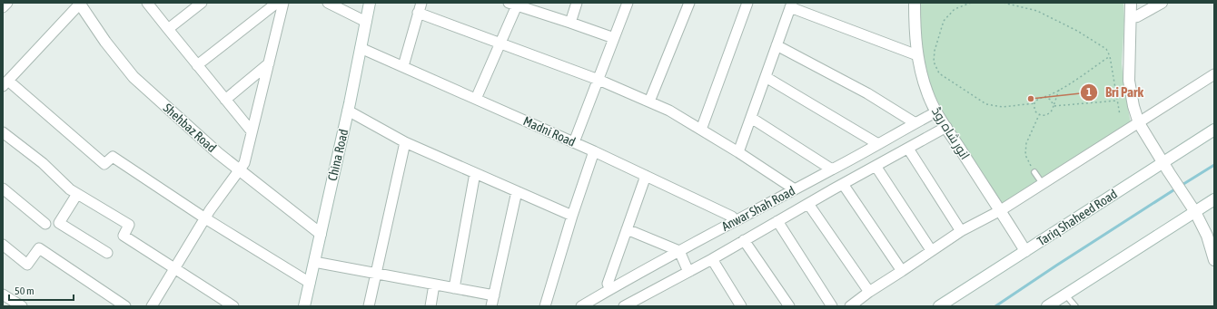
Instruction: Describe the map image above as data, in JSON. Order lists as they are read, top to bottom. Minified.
{"streets":{"street":["Shehbaz Road","Madni Road","انور شاہ روڈ","China Road","Anwar Shah Road","Tariq Shaheed Road"]},"crossings":[["Shehbaz Road","China Road"],["Madni Road","China Road"],["Madni Road","Anwar Shah Road"],["انور شاہ روڈ","Anwar Shah Road"],["انور شاہ روڈ","Tariq Shaheed Road"]],"places":["Bri Park"],"scale_bar":"50 m"}
